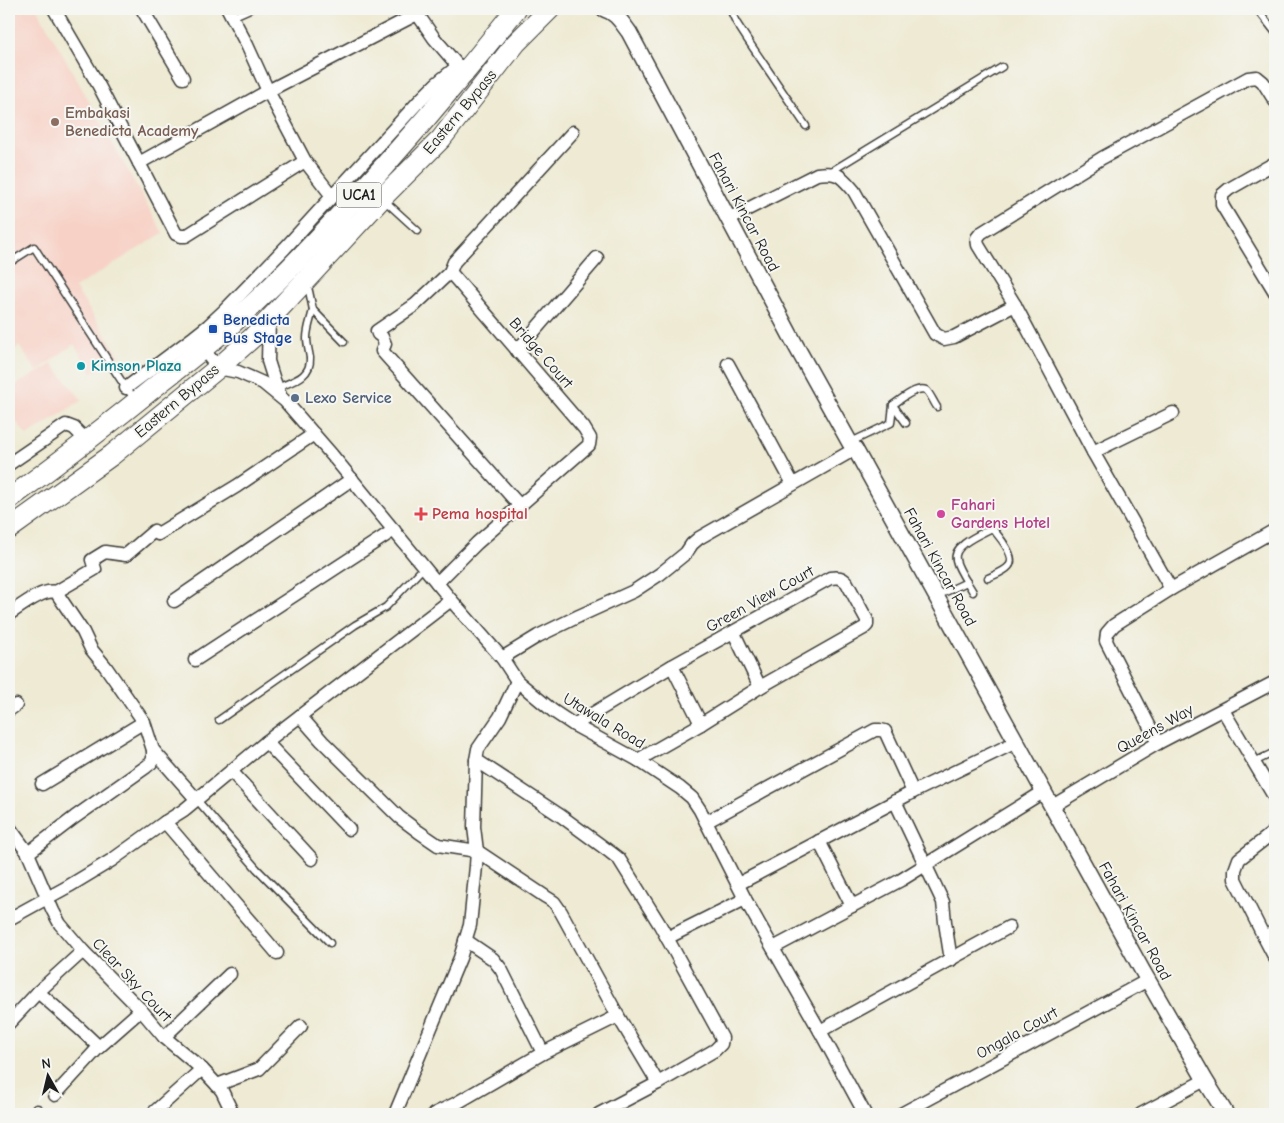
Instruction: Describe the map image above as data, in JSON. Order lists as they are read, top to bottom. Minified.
{"streets":{"main road":["Eastern Bypass","UCA1"],"street":["Fahari Kincar Road","Bridge Court","Green View Court","Utawala Road","Queens Way","Clear Sky Court","Ongala Court"]},"crossings":[["Eastern Bypass","Utawala Road"],["Fahari Kincar Road","Queens Way"],["Fahari Kincar Road","Ongala Court"],["Bridge Court","Utawala Road"],["Green View Court","Utawala Road"]],"places":{"other":["Embakasi Benedicta Academy","Kimson Plaza","Lexo Service","Fahari Gardens Hotel"],"transit":["Benedicta Bus Stage"],"health":["Pema hospital"]},"north":"top"}
